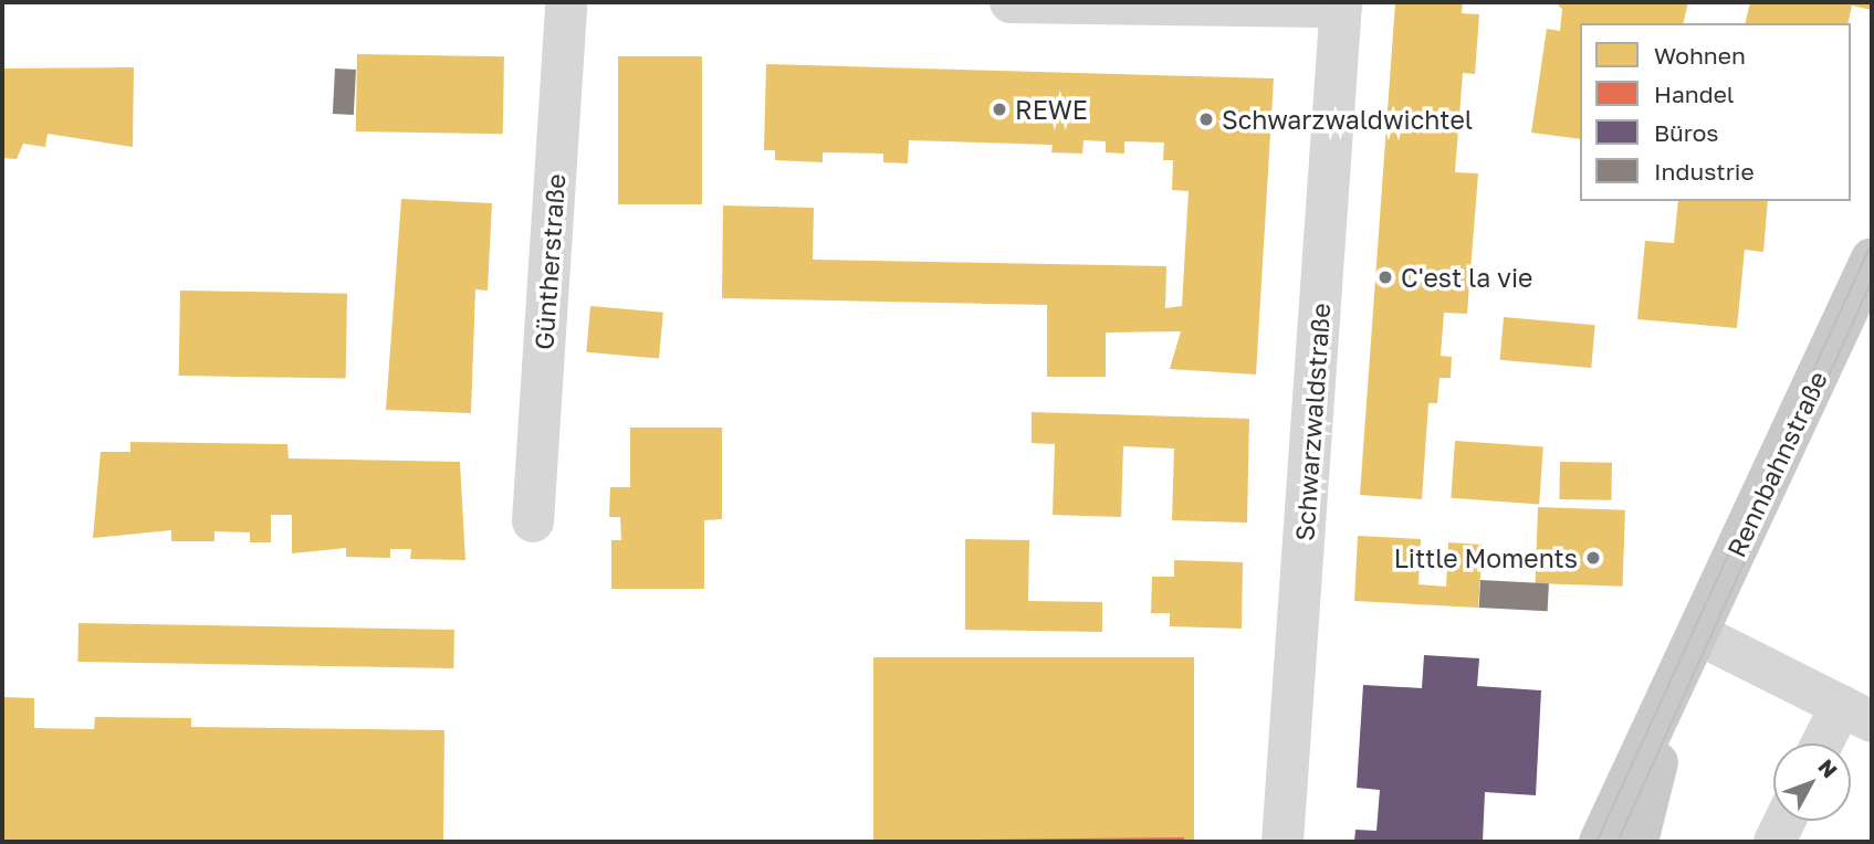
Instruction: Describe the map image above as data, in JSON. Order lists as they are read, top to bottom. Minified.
{"streets":{"main road":["Rennbahnstraße"],"street":["Güntherstraße","Schwarzwaldstraße"]},"places":["REWE","Schwarzwaldwichtel","C'est la vie","Little Moments"],"legend":["Wohnen","Handel","Büros","Industrie"],"north":"top right"}
